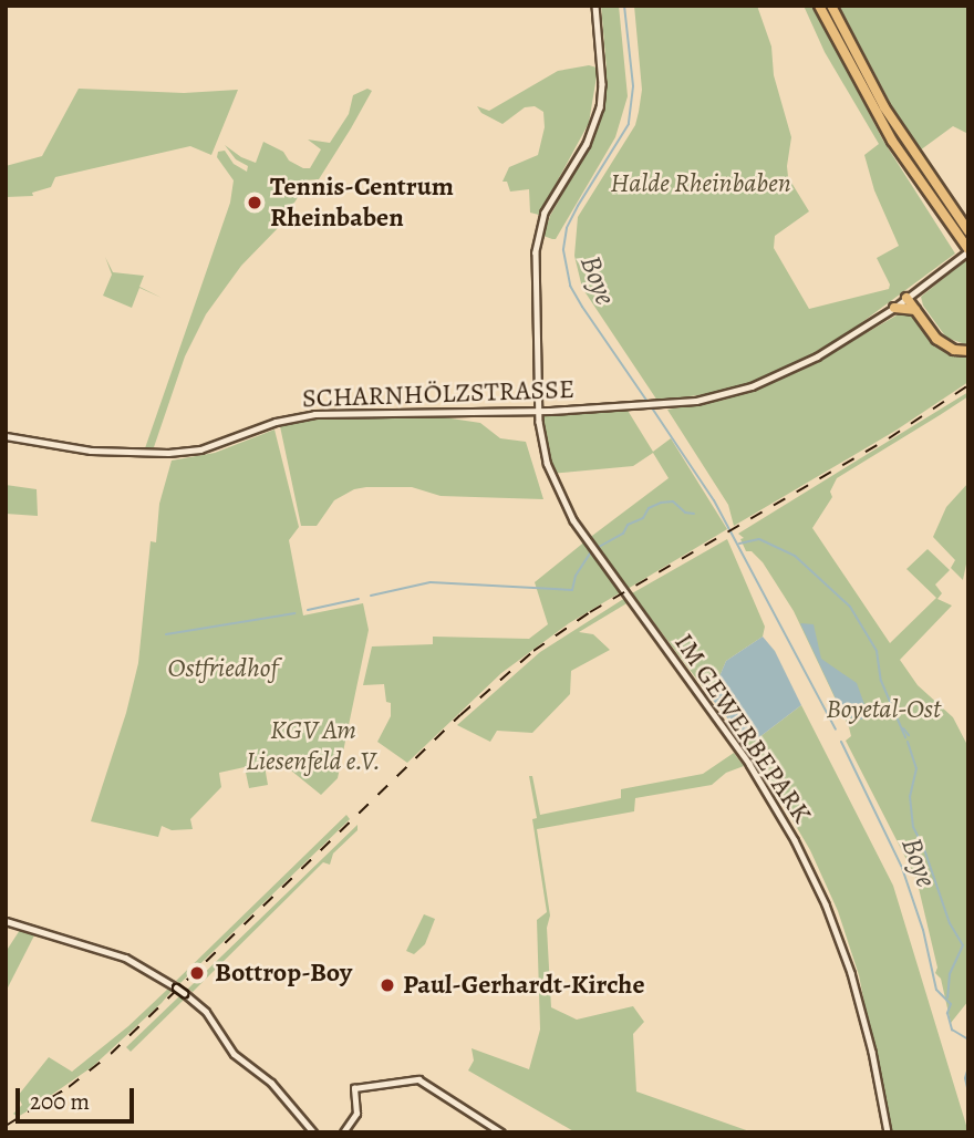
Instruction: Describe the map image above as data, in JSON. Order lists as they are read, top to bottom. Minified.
{"streets":{"main road":["SCHARNHÖLZSTRASSE"],"street":["IM GEWERBEPARK"]},"crossings":[["SCHARNHÖLZSTRASSE","IM GEWERBEPARK"]],"water":["Boye"],"parks":["Halde Rheinbaben","Ostfriedhof","Boyetal-Ost","KGV Am Liesenfeld e.V."],"places":["Tennis-Centrum Rheinbaben","Bottrop-Boy","Paul-Gerhardt-Kirche"],"scale_bar":"200 m"}
